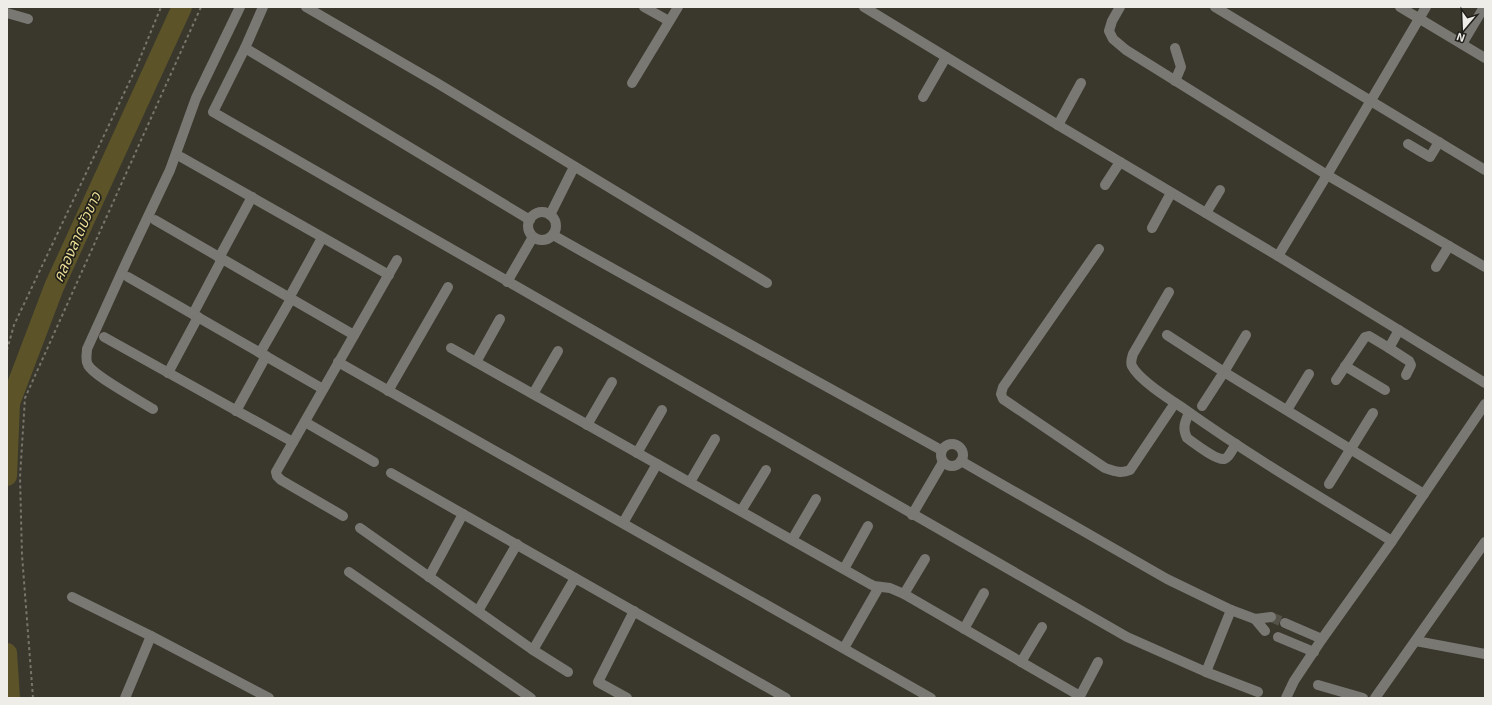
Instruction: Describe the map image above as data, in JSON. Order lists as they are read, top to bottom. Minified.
{"water":["คลองลาดบัวขาว"],"north":"bottom"}
